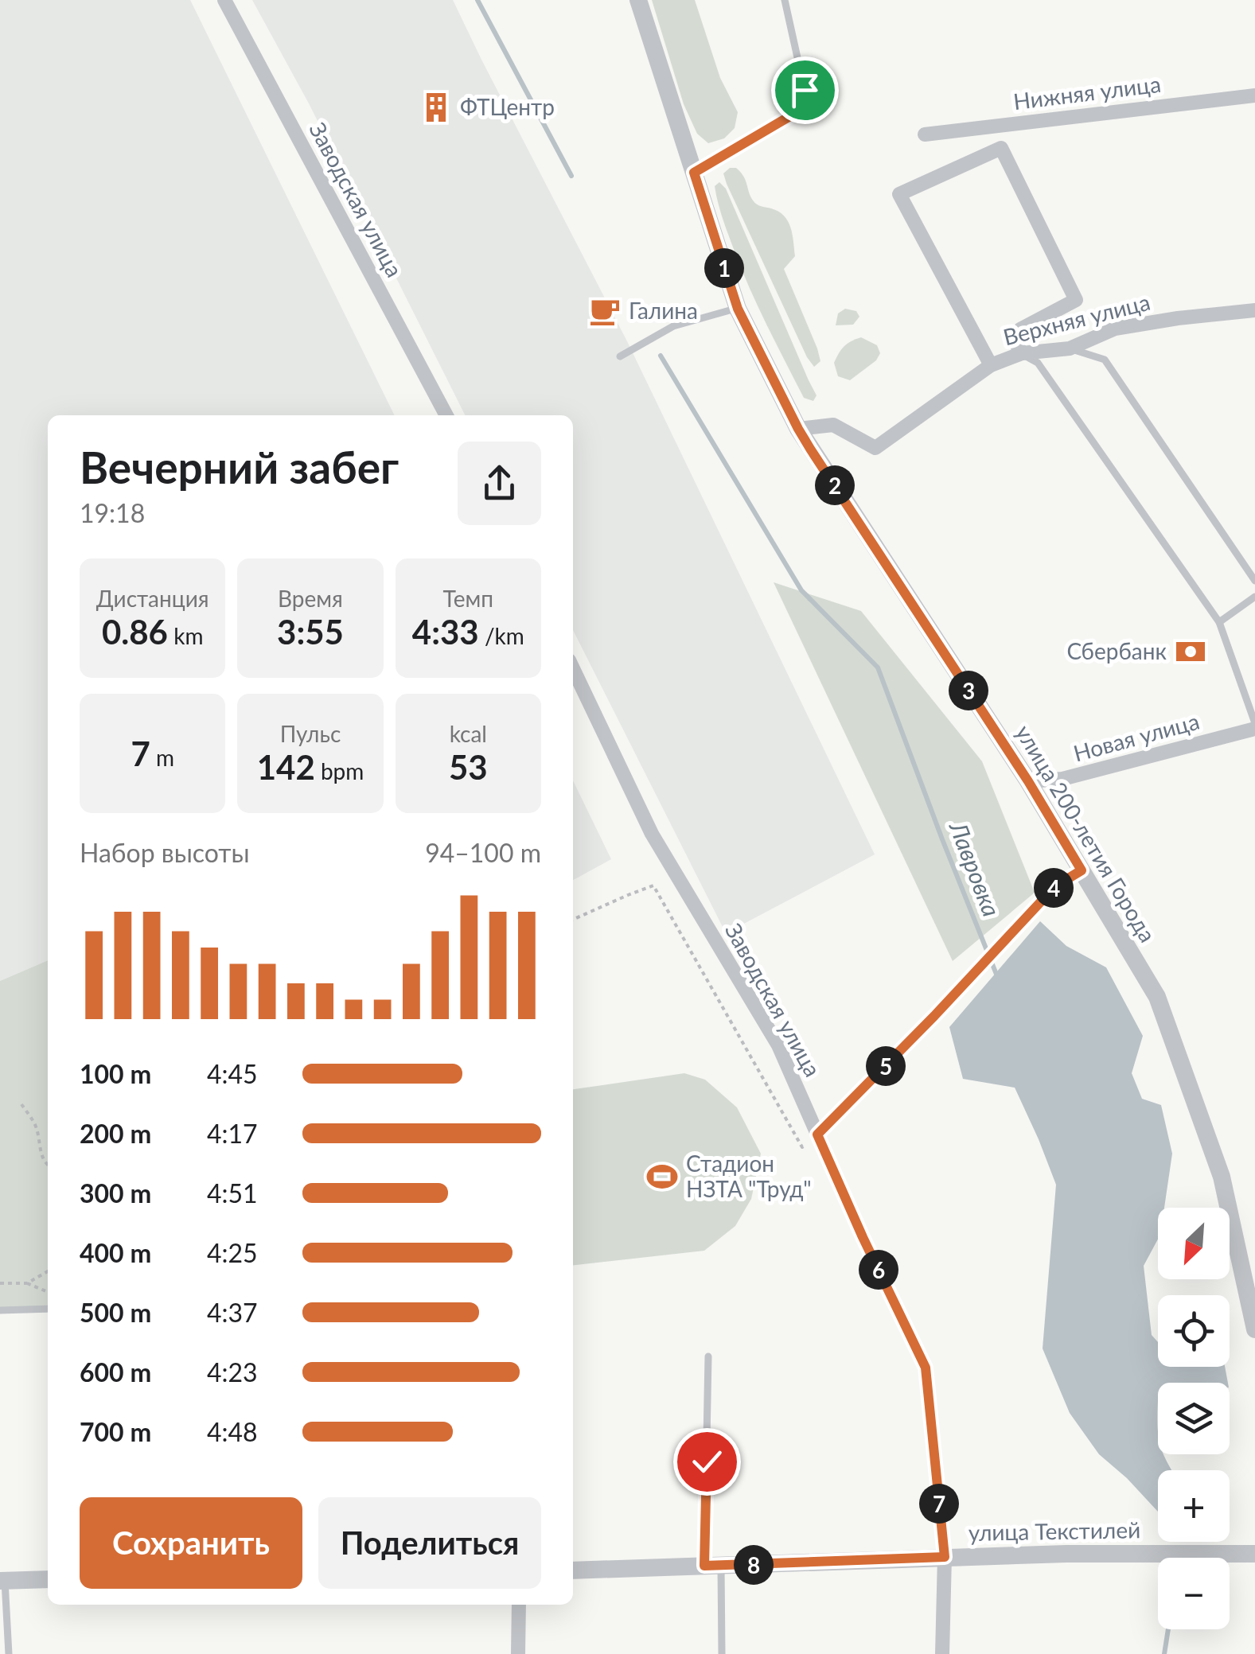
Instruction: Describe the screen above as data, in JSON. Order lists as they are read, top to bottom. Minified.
{"streets":{"street":["Нижняя улица","Заводская улица","Верхняя улица","Новая улица","улица 200-летия Города","улица Текстилей"]},"crossings":[["Заводская улица","улица Текстилей"],["Верхняя улица","улица 200-летия Города"],["Новая улица","улица 200-летия Города"]],"water":["Лавровка"],"places":{"building":["ФТЦентр"],"cafe":["Галина"],"bank":["Сбербанк"],"sports":["Стадион НЗТА \"Труд\""]},"north":"bottom left","page":{"pins":["1","2","3","4","5","6","7","8"],"heading":["Вечерний забег","19:18"],"stats":[["Дистанция","0.86 km"],["Время","3:55"],["Темп","4:33 /km"],["7 m"],["Пульс","142 bpm"],["kcal","53"]],"chart":["Набор высоты","94–100 m"],"list":[{"name":"100 m","note":"4:45"},{"name":"200 m","note":"4:17"},{"name":"300 m","note":"4:51"},{"name":"400 m","note":"4:25"},{"name":"500 m","note":"4:37"},{"name":"600 m","note":"4:23"},{"name":"700 m","note":"4:48"}],"map_buttons":["+","−"],"buttons":["Сохранить","Поделиться"]}}
